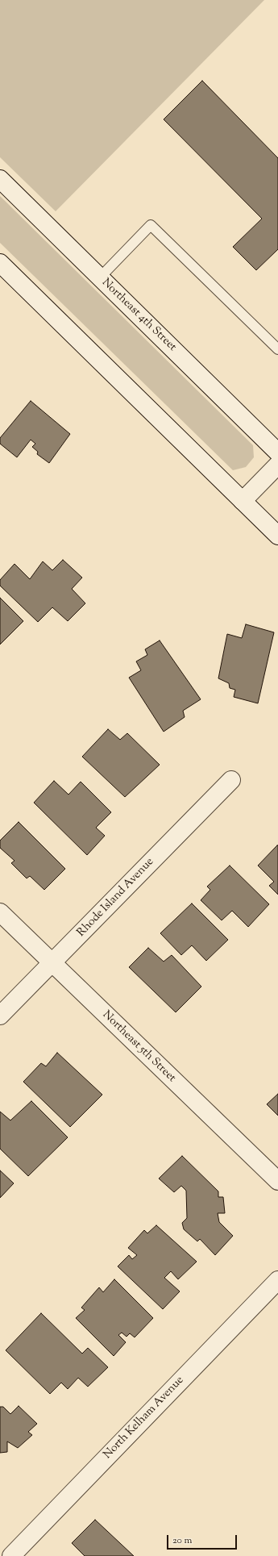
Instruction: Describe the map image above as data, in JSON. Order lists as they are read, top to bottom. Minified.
{"streets":{"street":["Northeast 4th Street","Rhode Island Avenue","Northeast 5th Street","North Kelham Avenue"]},"crossings":[["Rhode Island Avenue","Northeast 5th Street"]],"scale_bar":"20 m"}
